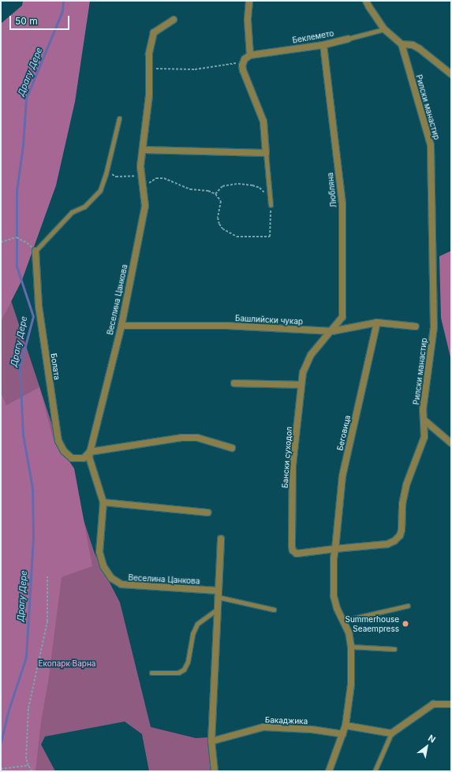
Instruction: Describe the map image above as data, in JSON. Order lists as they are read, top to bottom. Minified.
{"streets":{"street":["Беклемето","Рилски манастир","Любляна","Веселина Цанкова","Башлийски чукар","Болата","Беговица","Бански суходол","Бакаджика"]},"crossings":[["Беклемето","Любляна"],["Рилски манастир","Беговица"],["Рилски манастир","Бански суходол"],["Любляна","Башлийски чукар"],["Любляна","Бански суходол"],["Веселина Цанкова","Башлийски чукар"],["Веселина Цанкова","Болата"],["Башлийски чукар","Беговица"],["Башлийски чукар","Бански суходол"],["Беговица","Бански суходол"]],"water":["Драгу Дере"],"parks":["Екопарк Варна"],"places":["Summerhouse Seaempress"],"scale_bar":"50 m","north":"top right"}
